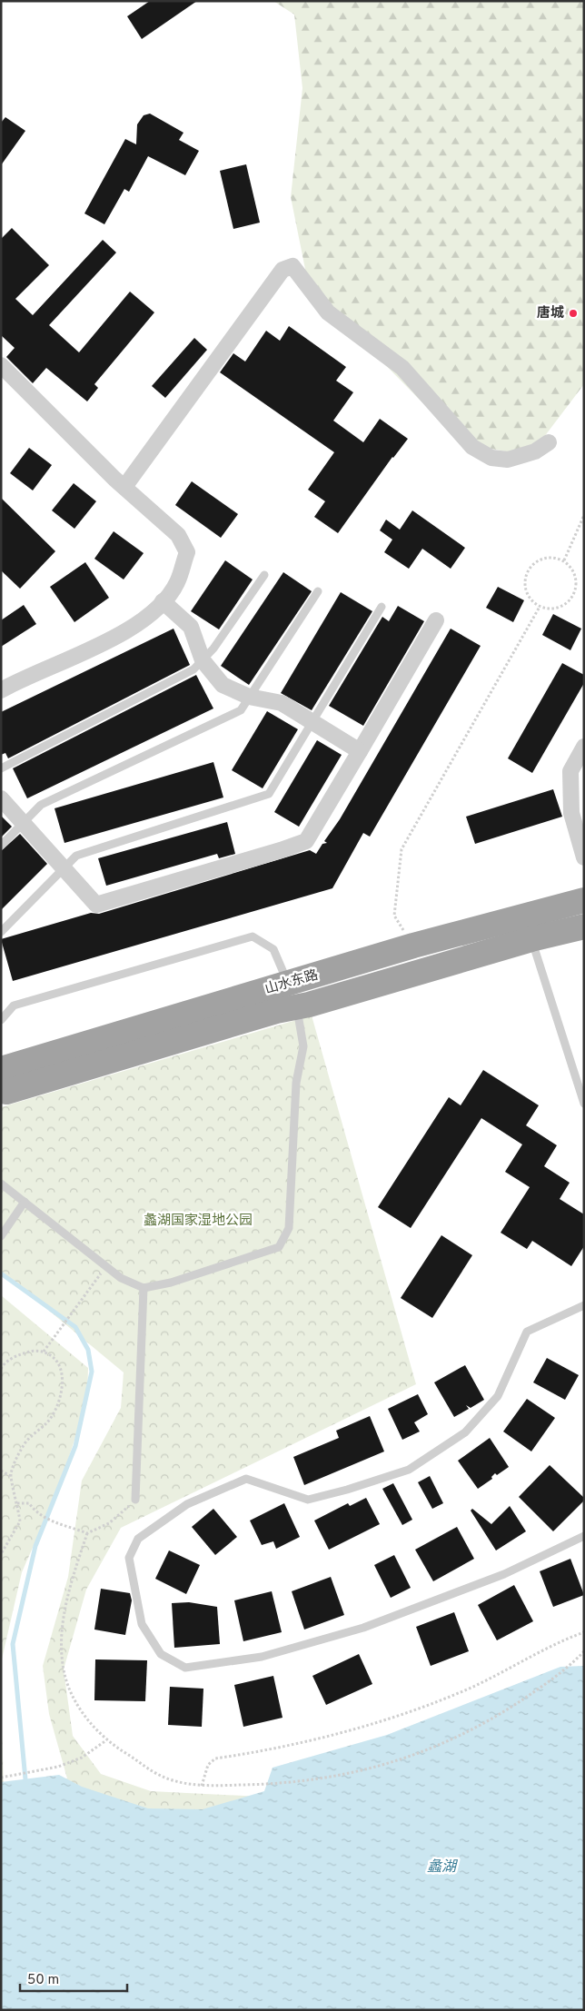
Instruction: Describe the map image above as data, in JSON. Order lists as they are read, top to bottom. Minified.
{"streets":{"highway":["山水东路"]},"water":["蠡湖"],"parks":["蠡湖国家湿地公园"],"places":["唐城"],"scale_bar":"50 m"}
